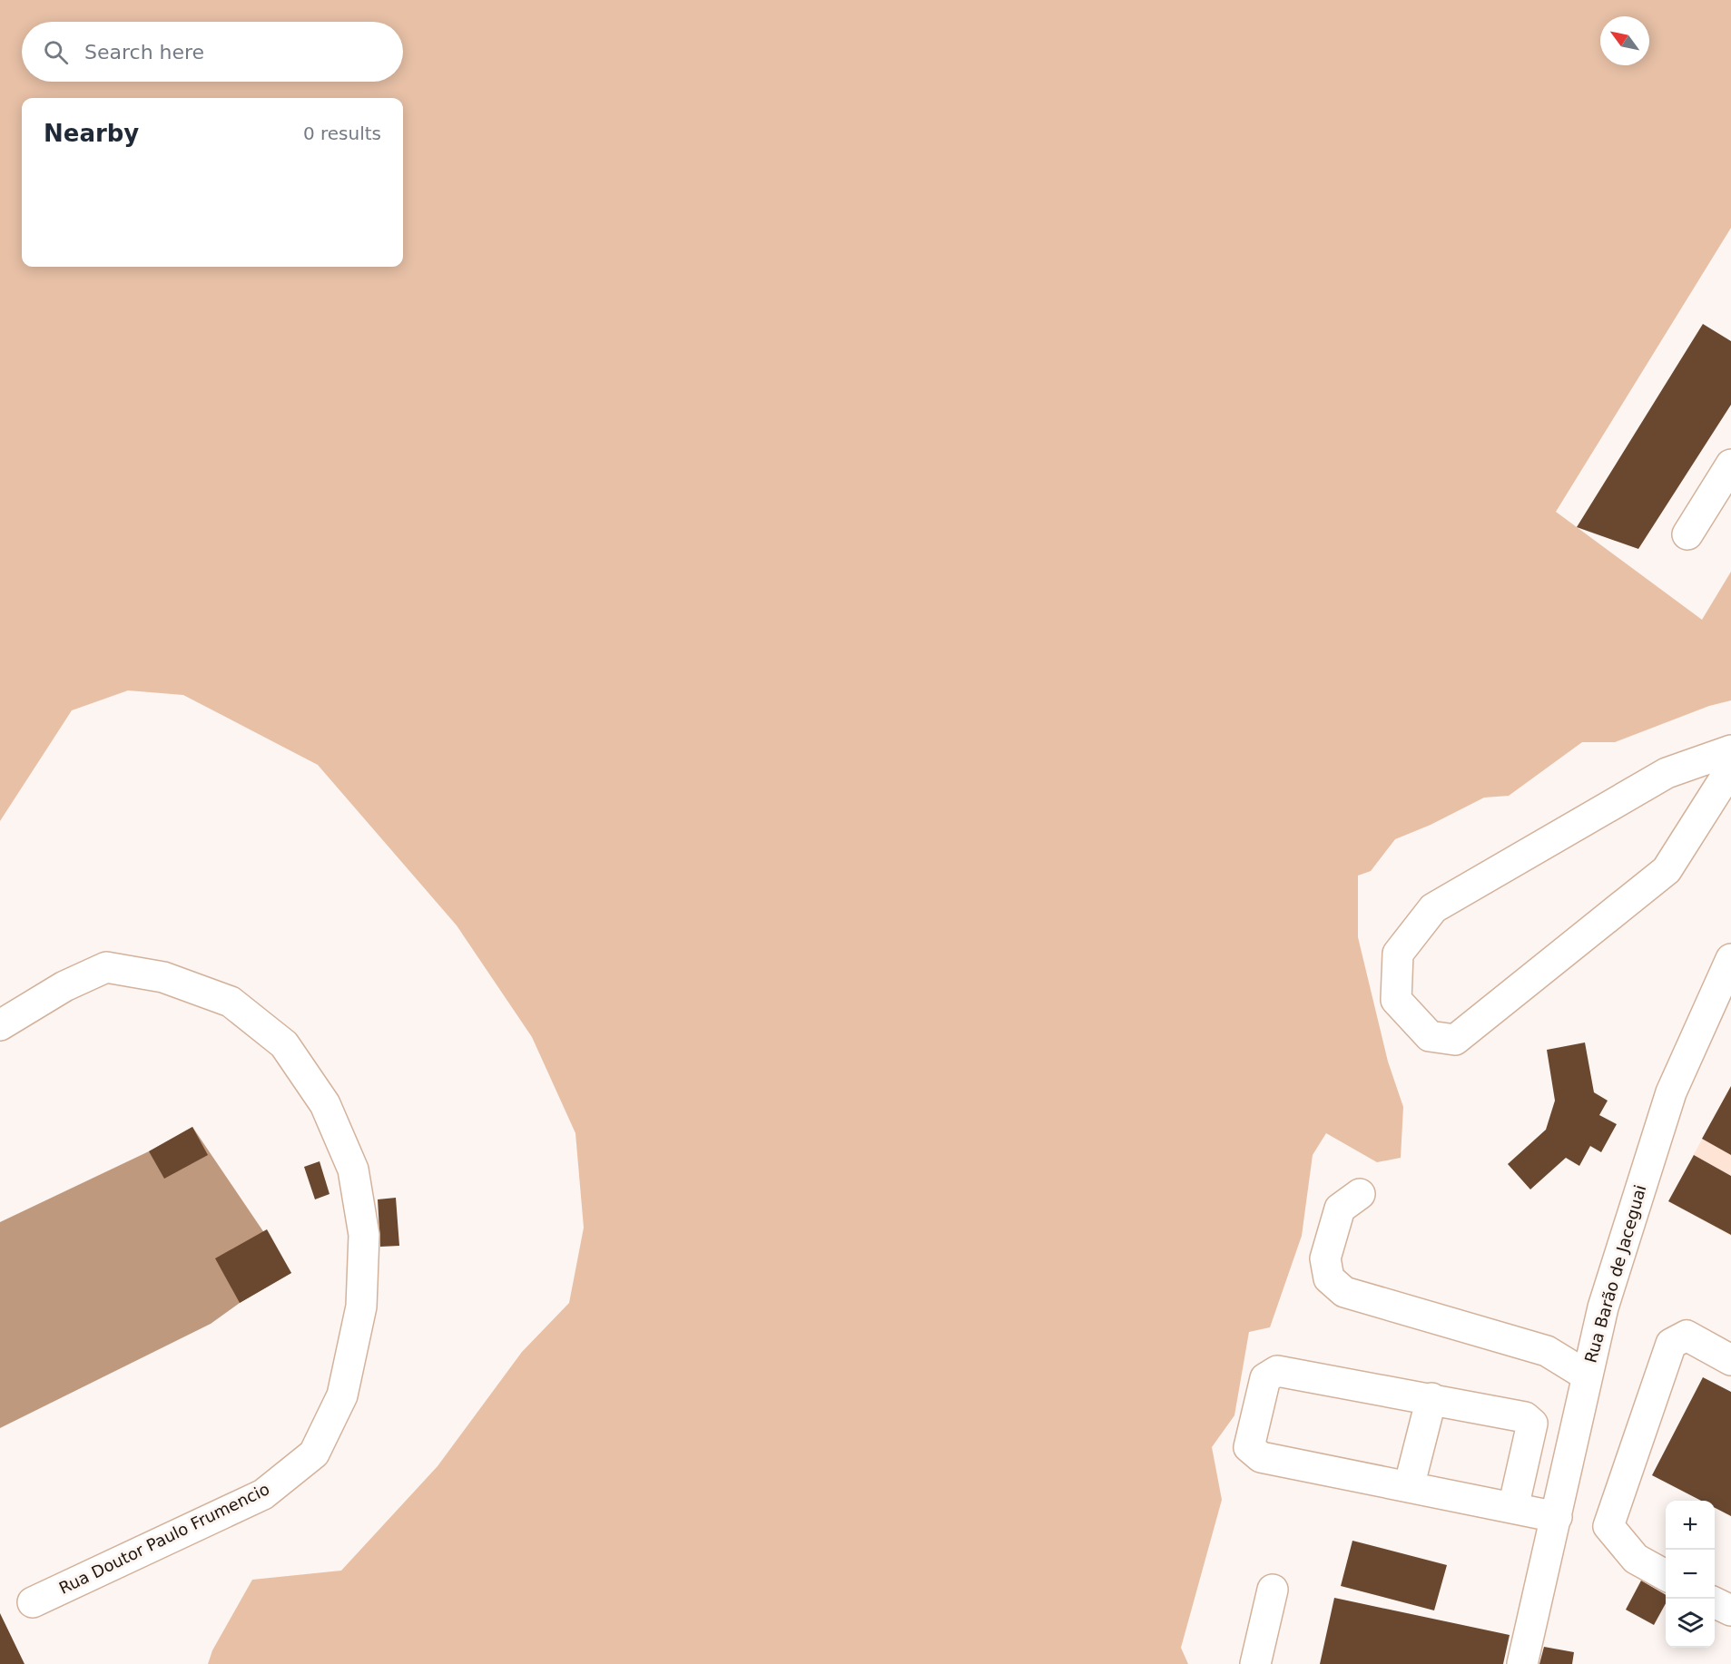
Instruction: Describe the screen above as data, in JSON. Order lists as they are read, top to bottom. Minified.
{"streets":{"street":["Rua Barão de Jaceguai","Rua Doutor Paulo Frumencio"]},"north":"top left","page":{"search":"Search here","heading":["Nearby","0 results"],"map_buttons":["+","−"]}}
